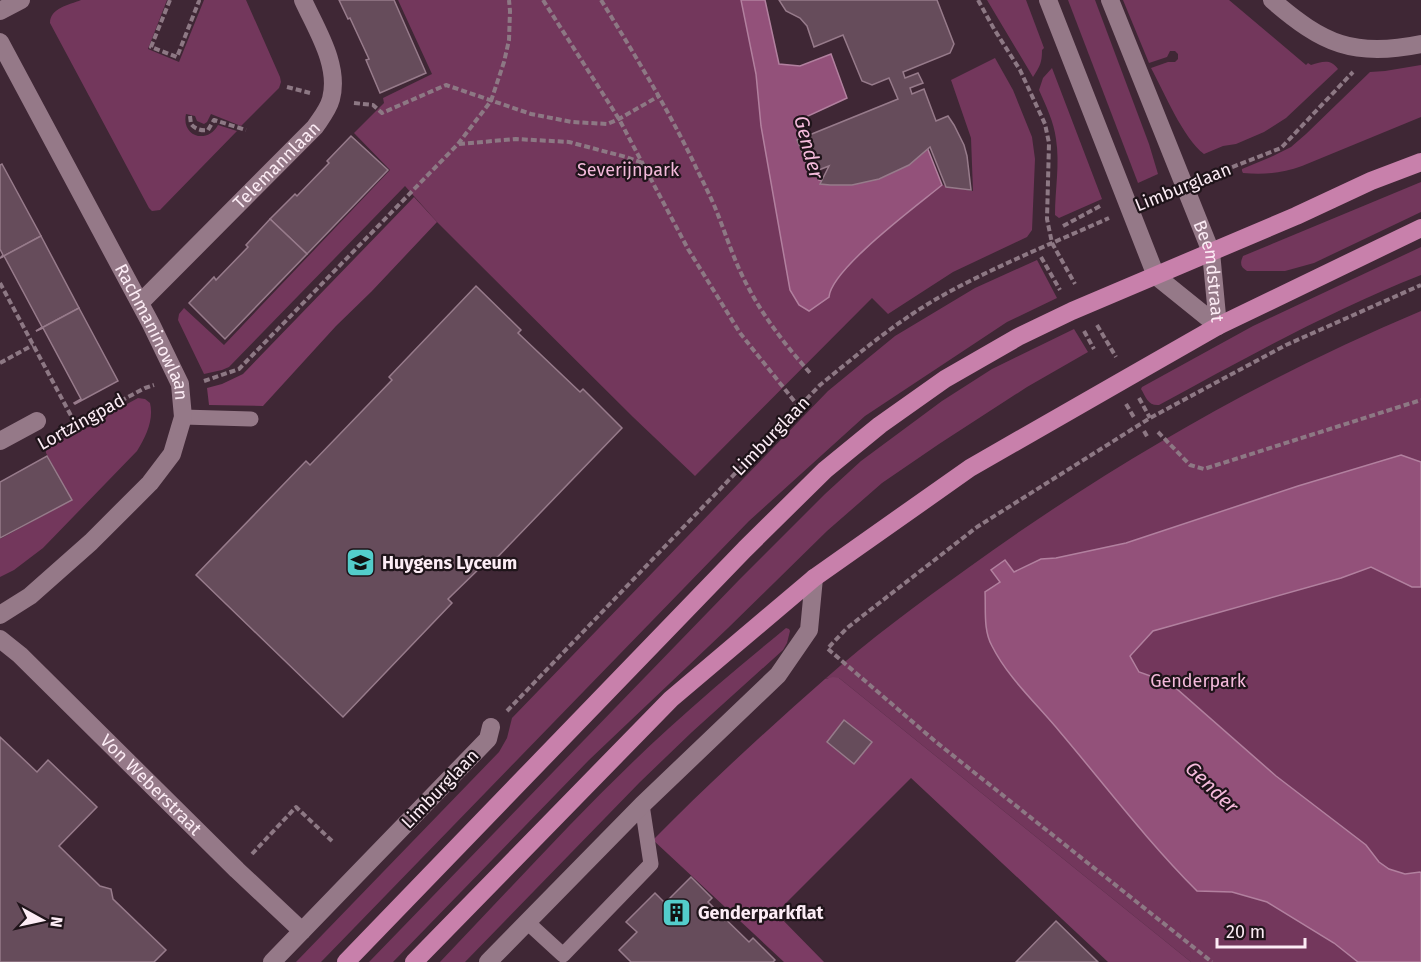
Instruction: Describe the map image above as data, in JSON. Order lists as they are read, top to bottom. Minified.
{"streets":{"street":["Telemannlaan","Limburglaan","Beemdstraat","Rachmaninowlaan","Lortzingpad","Von Weberstraat"]},"crossings":[["Telemannlaan","Rachmaninowlaan"],["Limburglaan","Beemdstraat"],["Limburglaan","Von Weberstraat"]],"water":["Gender"],"parks":["Severijnpark","Genderpark"],"places":{"school or university":["Huygens Lyceum"],"building":["Genderparkflat"]},"scale_bar":"20 m","north":"right"}
